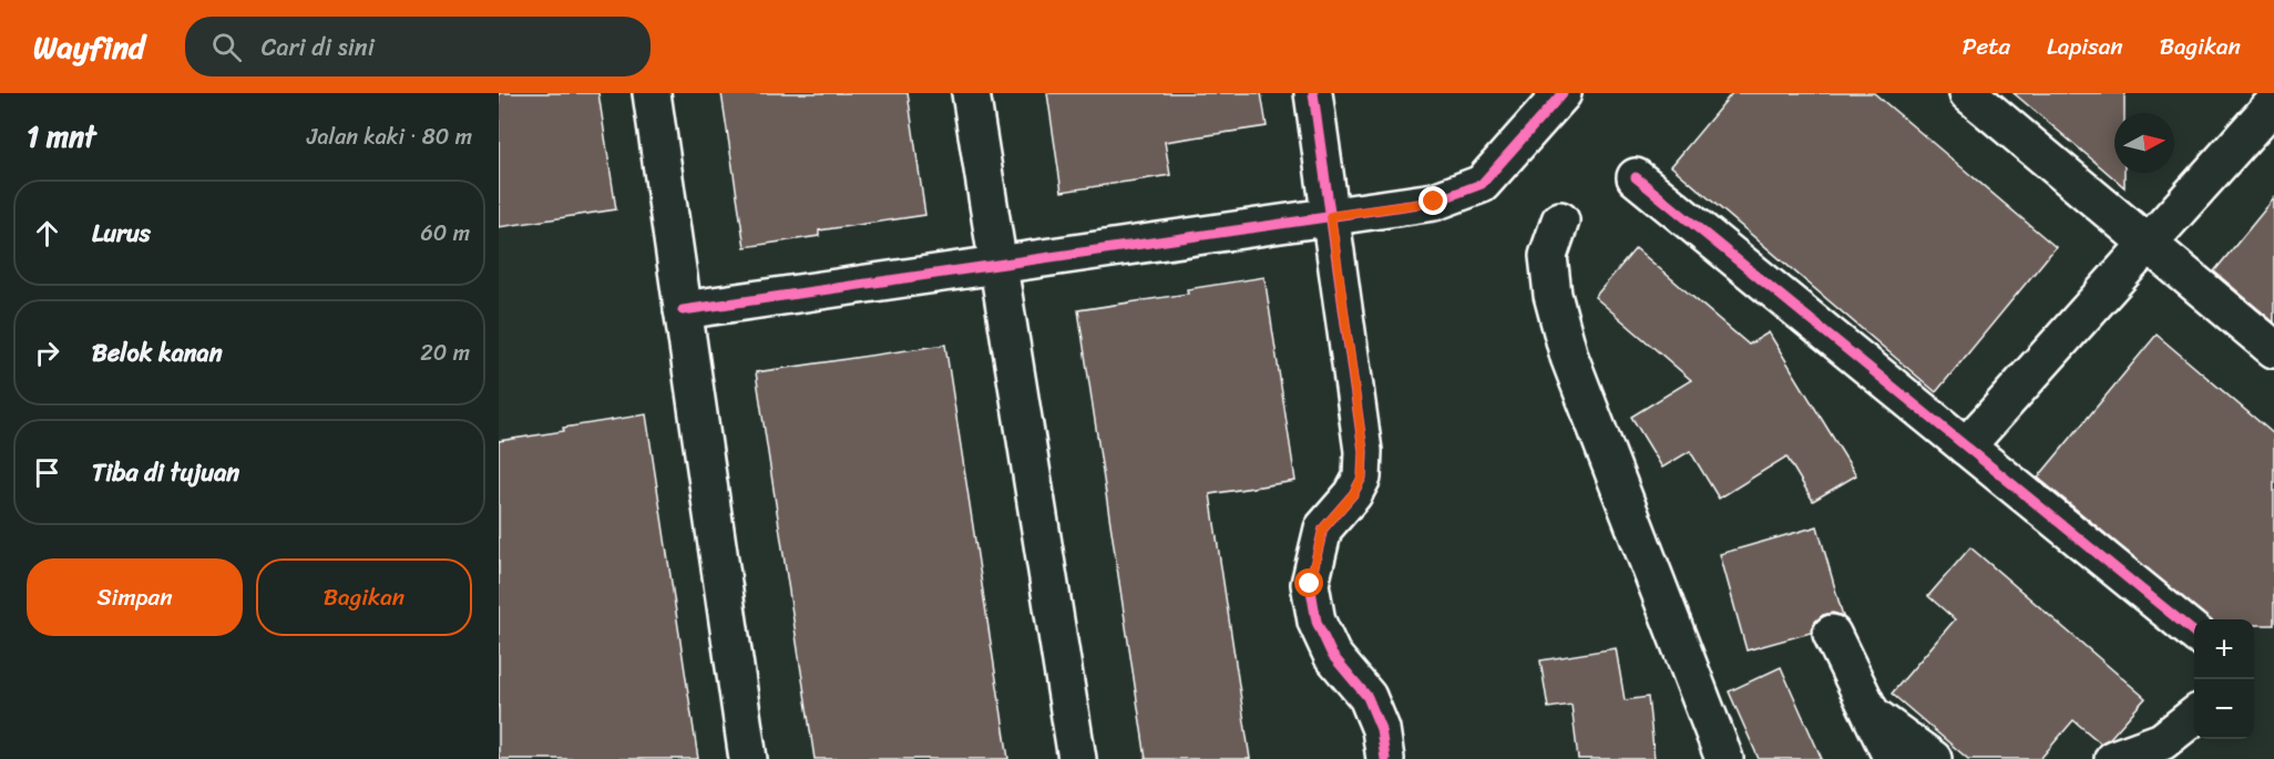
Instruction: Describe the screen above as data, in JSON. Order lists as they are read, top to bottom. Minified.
{"north":"right","page":{"header":"Wayfind","search":"Cari di sini","nav":["Peta","Lapisan","Bagikan"],"heading":["1 mnt","Jalan kaki · 80 m"],"list":[["Lurus","60 m"],["Belok kanan","20 m"],"Tiba di tujuan"],"buttons":["Simpan","Bagikan"],"map_buttons":["+","−"]}}
